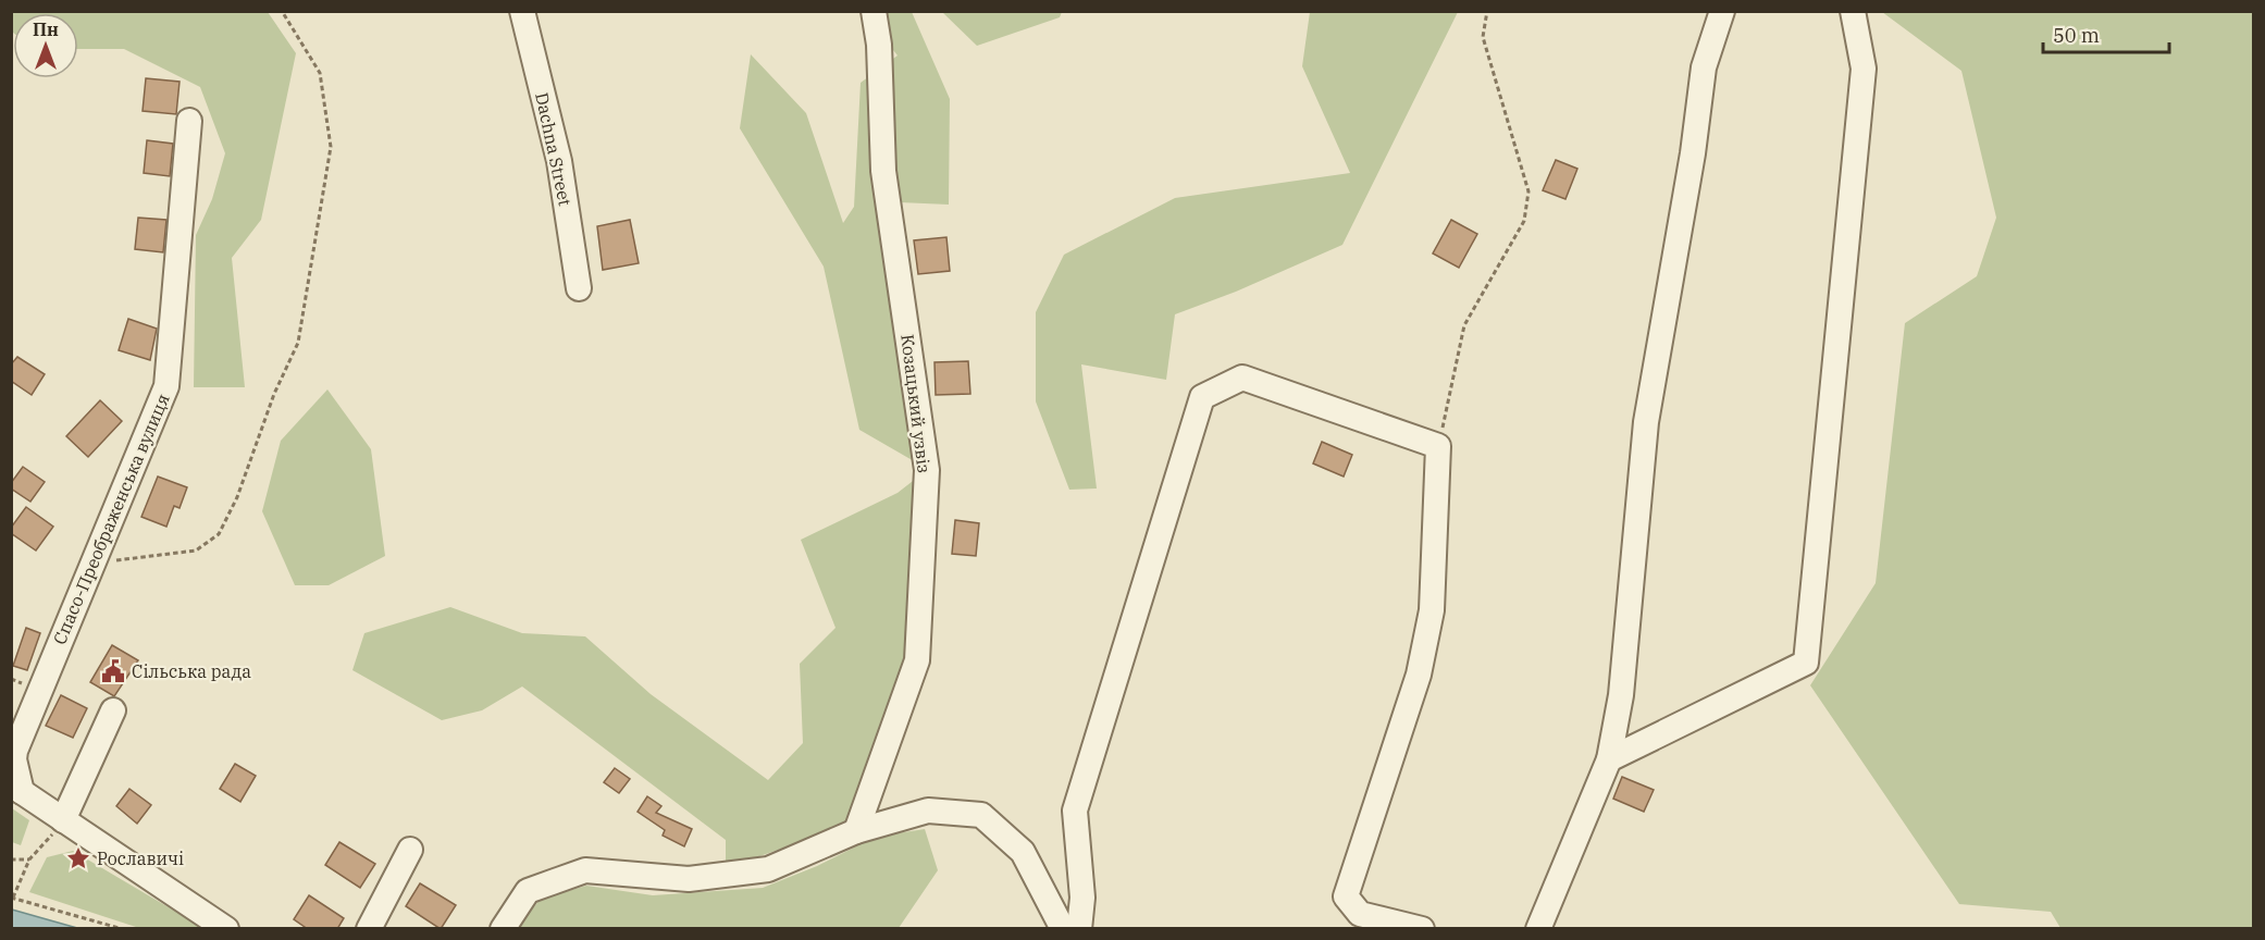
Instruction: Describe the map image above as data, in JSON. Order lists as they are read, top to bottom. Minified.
{"streets":{"street":["Dachna Street","Козацький узвіз","Спасо-Преображенська вулиця"]},"places":{"public building":["Сільська рада"],"place":["Рославичі"]},"scale_bar":"50 m","north":"top"}
